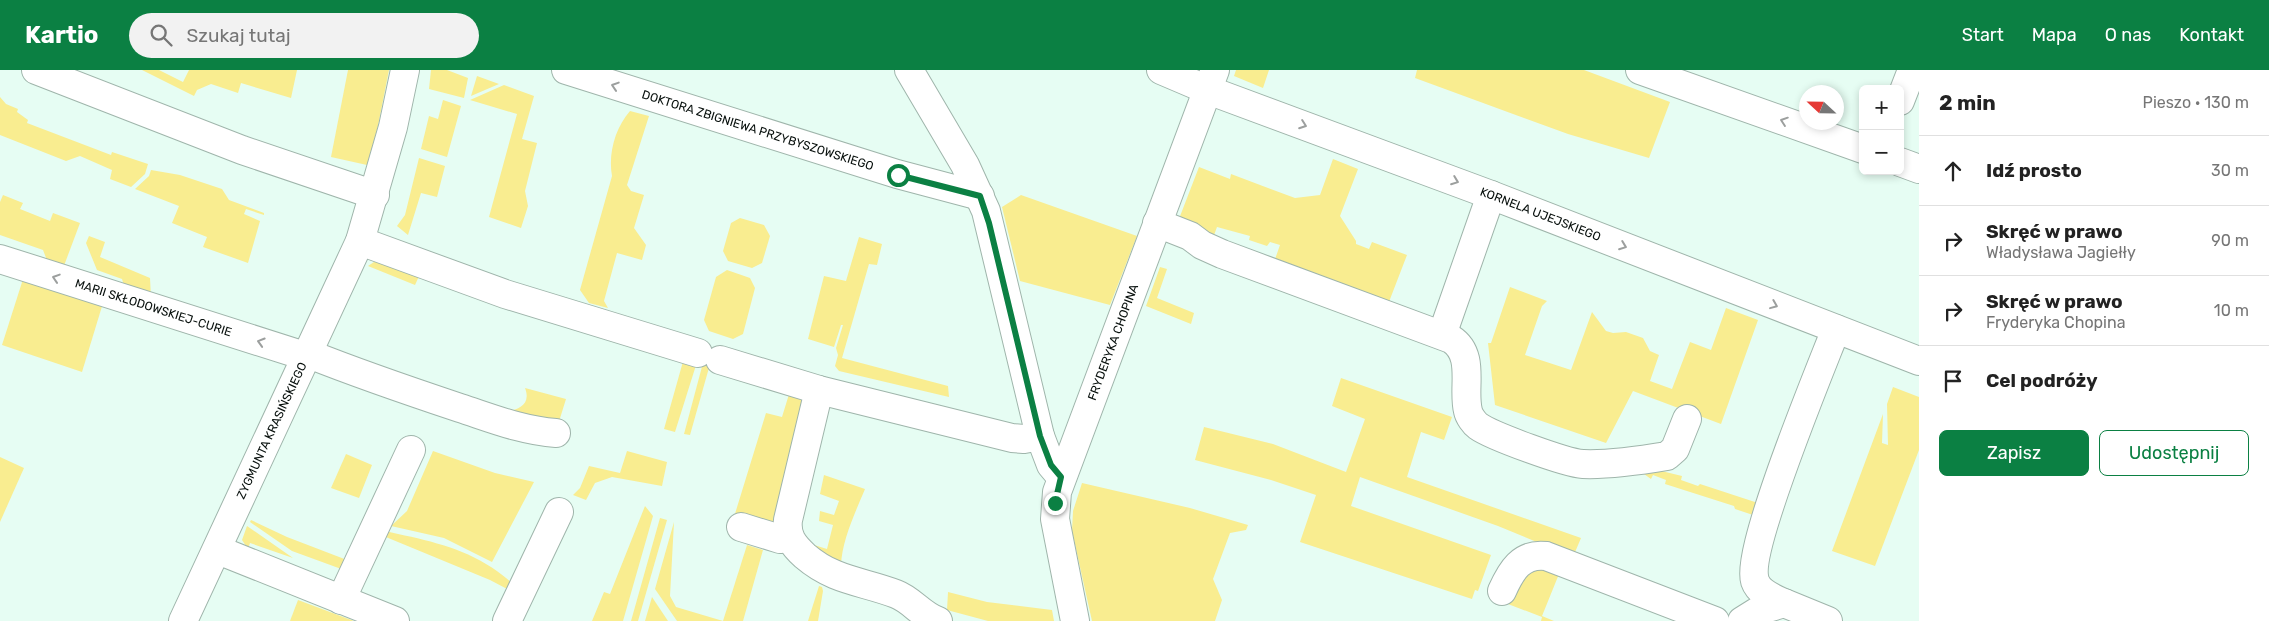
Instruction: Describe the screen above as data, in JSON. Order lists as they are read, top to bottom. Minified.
{"streets":{"street":["DOKTORA ZBIGNIEWA PRZYBYSZOWSKIEGO","KORNELA UJEJSKIEGO","MARII SKŁODOWSKIEJ-CURIE","FRYDERYKA CHOPINA","ZYGMUNTA KRASIŃSKIEGO"]},"crossings":[["KORNELA UJEJSKIEGO","FRYDERYKA CHOPINA"],["MARII SKŁODOWSKIEJ-CURIE","ZYGMUNTA KRASIŃSKIEGO"]],"north":"left","page":{"header":"Kartio","search":"Szukaj tutaj","nav":["Start","Mapa","O nas","Kontakt"],"heading":["2 min","Pieszo · 130 m"],"map_buttons":["+","−"],"list":[["Idź prosto","30 m"],["Skręć w prawo","Władysława Jagiełły","90 m"],["Skręć w prawo","Fryderyka Chopina","10 m"],"Cel podróży"],"buttons":["Zapisz","Udostępnij"]}}
